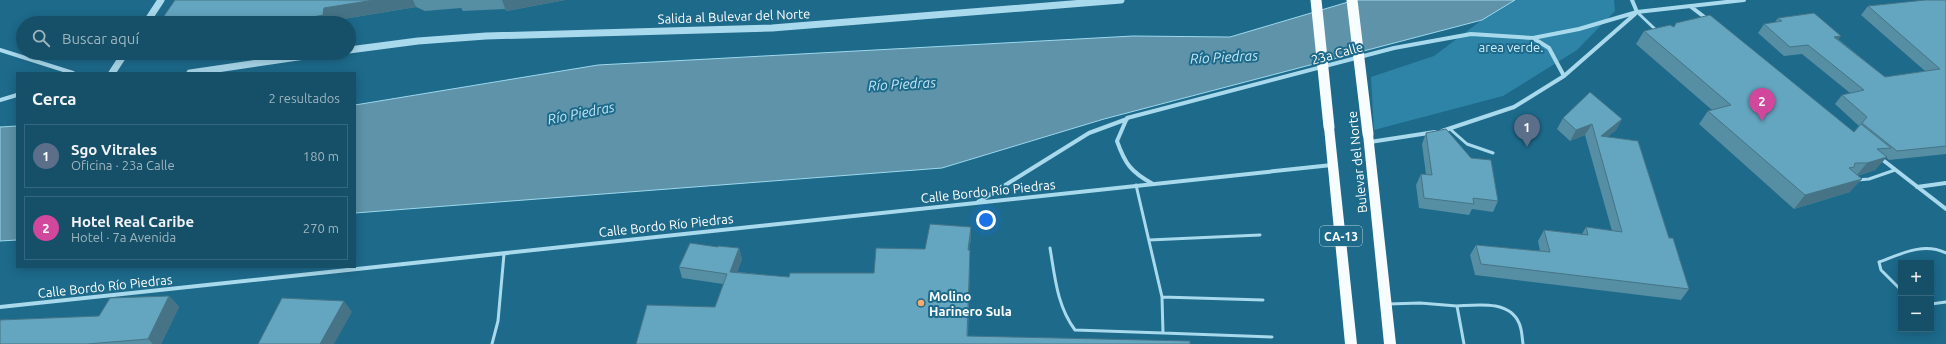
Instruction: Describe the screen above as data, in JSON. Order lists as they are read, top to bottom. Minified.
{"streets":{"highway":["Bulevar del Norte","CA-13"],"street":["Salida al Bulevar del Norte","23a Calle","Calle Bordo Río Piedras"]},"crossings":[["23a Calle","Calle Bordo Río Piedras"],["Bulevar del Norte","Calle Bordo Río Piedras"]],"water":["Río Piedras"],"parks":["area verde."],"places":["Molino Harinero Sula"],"page":{"search":"Buscar aquí","heading":["Cerca","2 resultados"],"pins":["2","1"],"list":[{"mark":"1","name":"Sgo Vitrales","note":"Oficina · 23a Calle","value":"180 m"},{"mark":"2","name":"Hotel Real Caribe","note":"Hotel · 7a Avenida","value":"270 m"}],"map_buttons":["+","−"]}}
